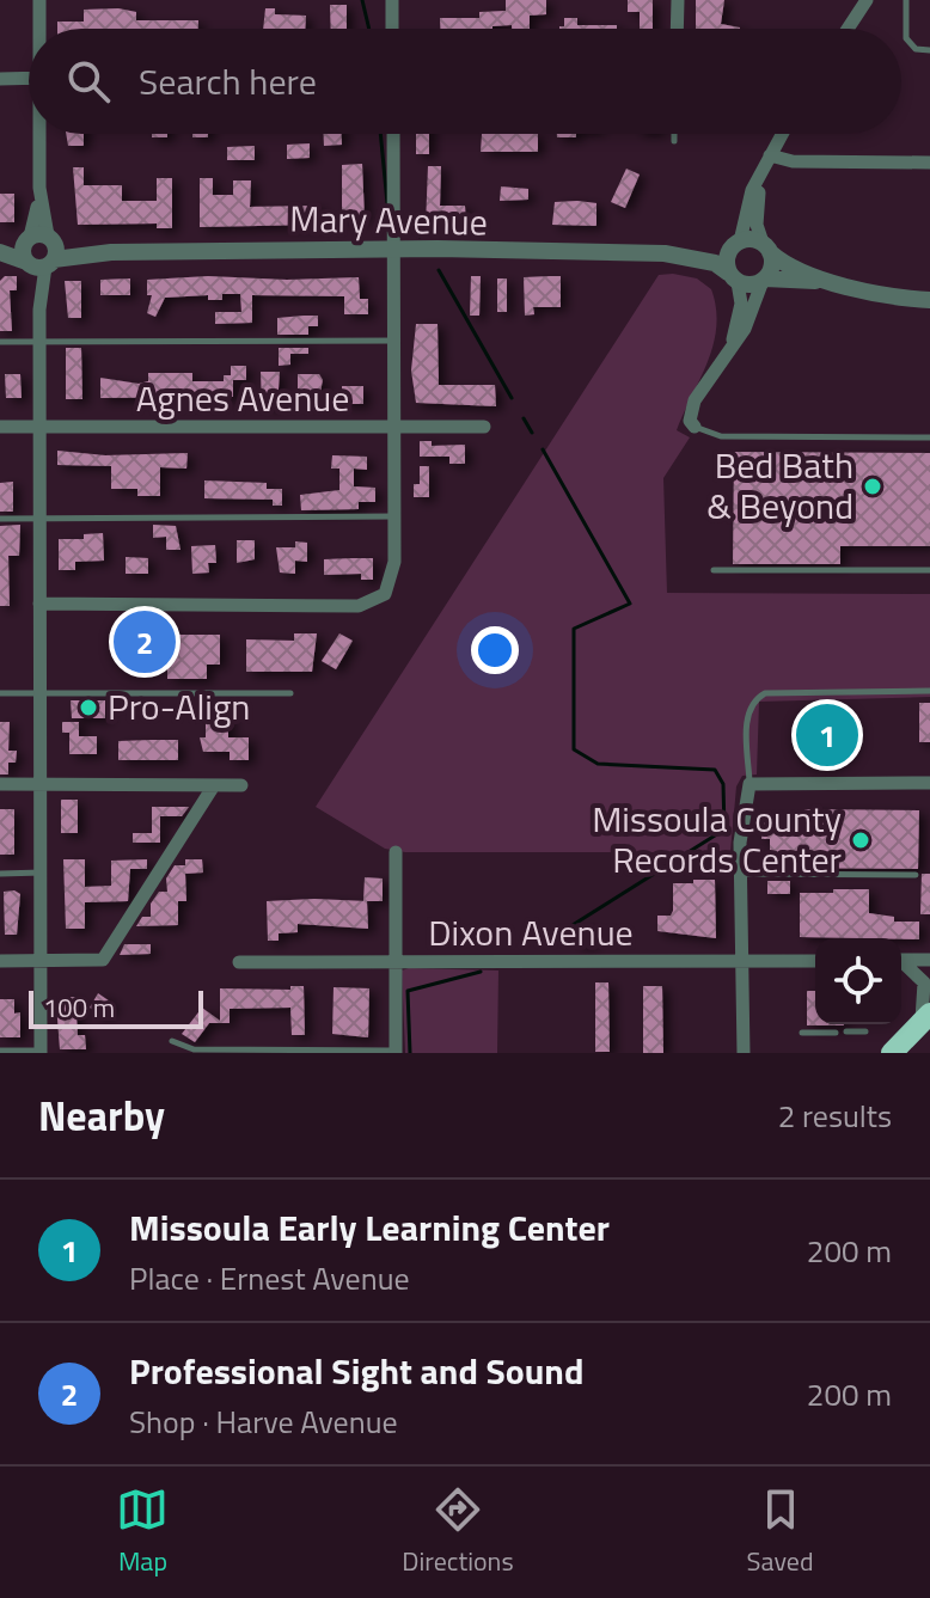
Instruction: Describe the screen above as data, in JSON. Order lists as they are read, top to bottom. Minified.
{"streets":{"street":["Mary Avenue","Agnes Avenue","Dixon Avenue"]},"places":["Bed Bath & Beyond","Pro-Align","Missoula County Records Center"],"scale_bar":"100 m","page":{"search":"Search here","pins":["2","1"],"scale":"100 m","heading":["Nearby","2 results"],"list":[{"mark":"1","name":"Missoula Early Learning Center","note":"Place · Ernest Avenue","value":"200 m"},{"mark":"2","name":"Professional Sight and Sound","note":"Shop · Harve Avenue","value":"200 m"}],"nav":["Map","Directions","Saved"]}}
